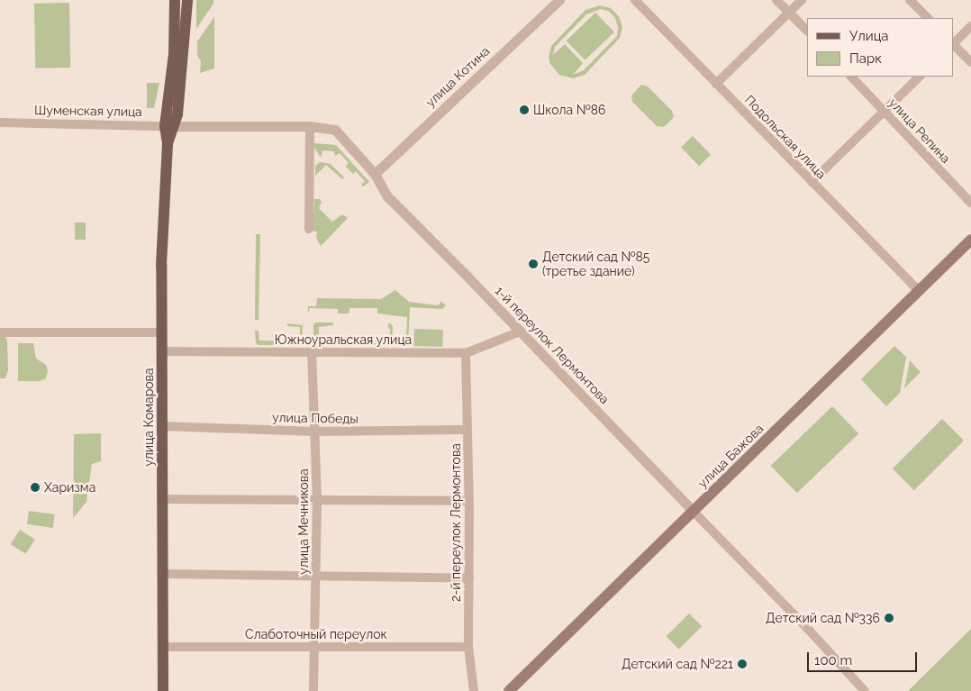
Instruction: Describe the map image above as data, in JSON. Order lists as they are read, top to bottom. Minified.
{"streets":{"main road":["улица Комарова","улица Бажова"],"street":["улица Котина","Шуменская улица","улица Репина","Подольская улица","Южноуральская улица","1-й переулок Лермонтова","улица Победы","улица Мечникова","2-й переулок Лермонтова","Слаботочный переулок"]},"crossings":[["улица Котина","1-й переулок Лермонтова"],["Шуменская улица","1-й переулок Лермонтова"],["Шуменская улица","улица Комарова"],["Подольская улица","улица Бажова"],["Южноуральская улица","1-й переулок Лермонтова"],["Южноуральская улица","улица Комарова"],["Южноуральская улица","улица Мечникова"],["Южноуральская улица","2-й переулок Лермонтова"],["1-й переулок Лермонтова","улица Комарова"],["1-й переулок Лермонтова","улица Бажова"],["улица Комарова","улица Победы"],["улица Комарова","Слаботочный переулок"],["улица Победы","улица Мечникова"],["улица Победы","2-й переулок Лермонтова"],["улица Мечникова","Слаботочный переулок"],["2-й переулок Лермонтова","Слаботочный переулок"]],"places":["Школа №86","Детский сад №85 (третье здание)","Харизма","Детский сад №336","Детский сад №221"],"legend":["Улица","Парк"],"scale_bar":"100 m"}
